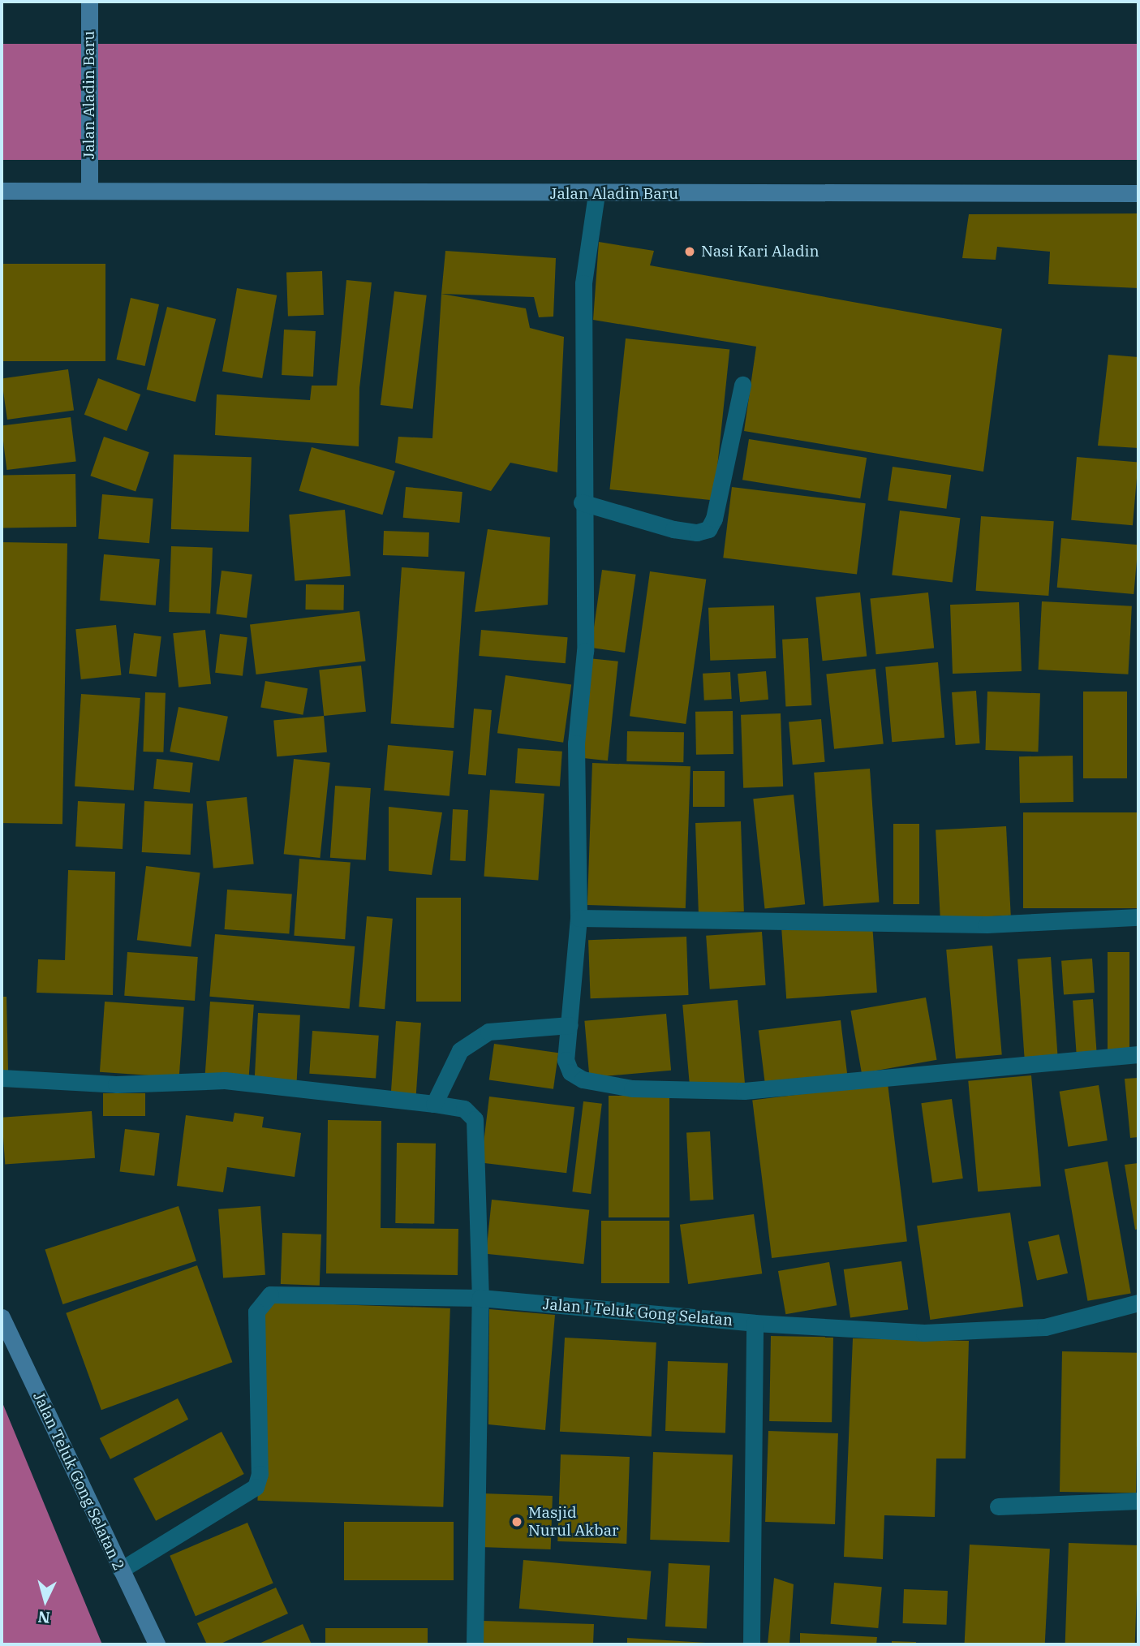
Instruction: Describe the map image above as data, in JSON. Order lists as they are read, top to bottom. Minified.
{"streets":{"street":["Jalan Aladin Baru","Jalan I Teluk Gong Selatan","Jalan Teluk Gong Selatan 2"]},"crossings":[["Jalan I Teluk Gong Selatan","Jalan Teluk Gong Selatan 2"]],"places":["Nasi Kari Aladin","Masjid Nurul Akbar"],"north":"bottom"}
